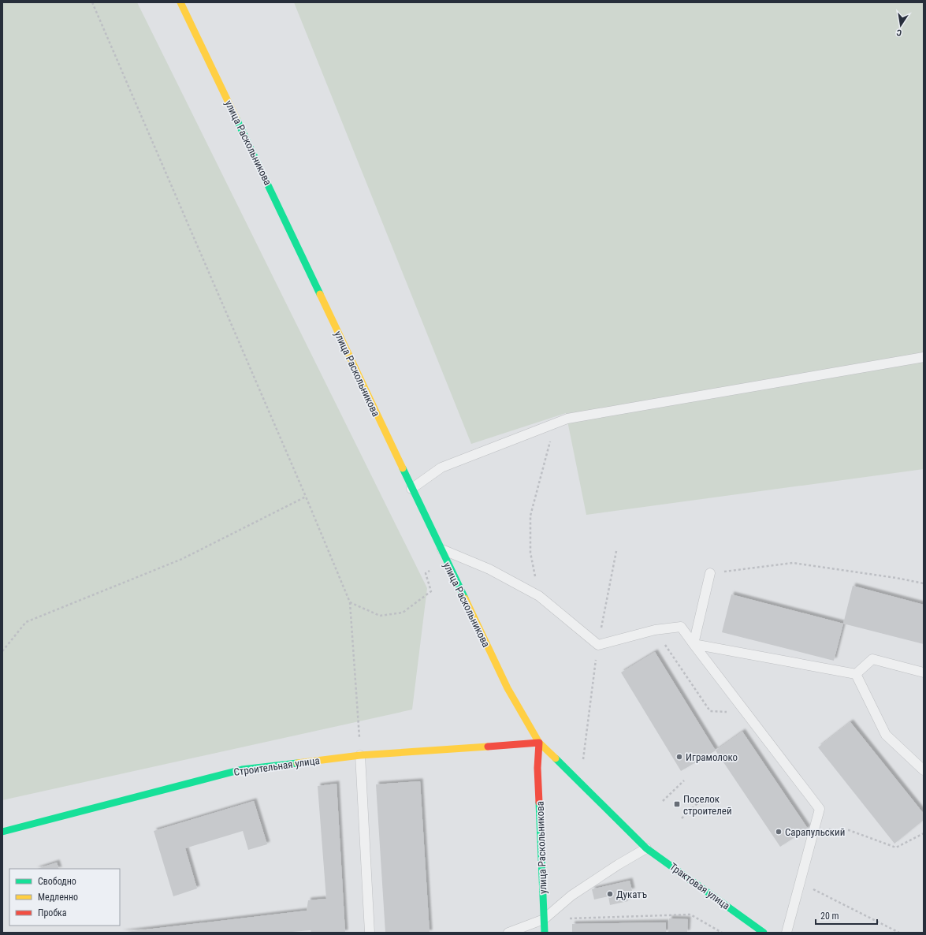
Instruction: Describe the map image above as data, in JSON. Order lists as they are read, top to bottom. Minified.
{"streets":{"main road":["улица Раскольникова","Строительная улица","Трактовая улица"]},"crossings":[["улица Раскольникова","Строительная улица"],["улица Раскольникова","Трактовая улица"]],"places":{"other":["Играмолоко","Сарапульский","Дукатъ"],"transit":["Поселок строителей"]},"legend":["Свободно","Медленно","Пробка"],"scale_bar":"20 m","north":"bottom"}
